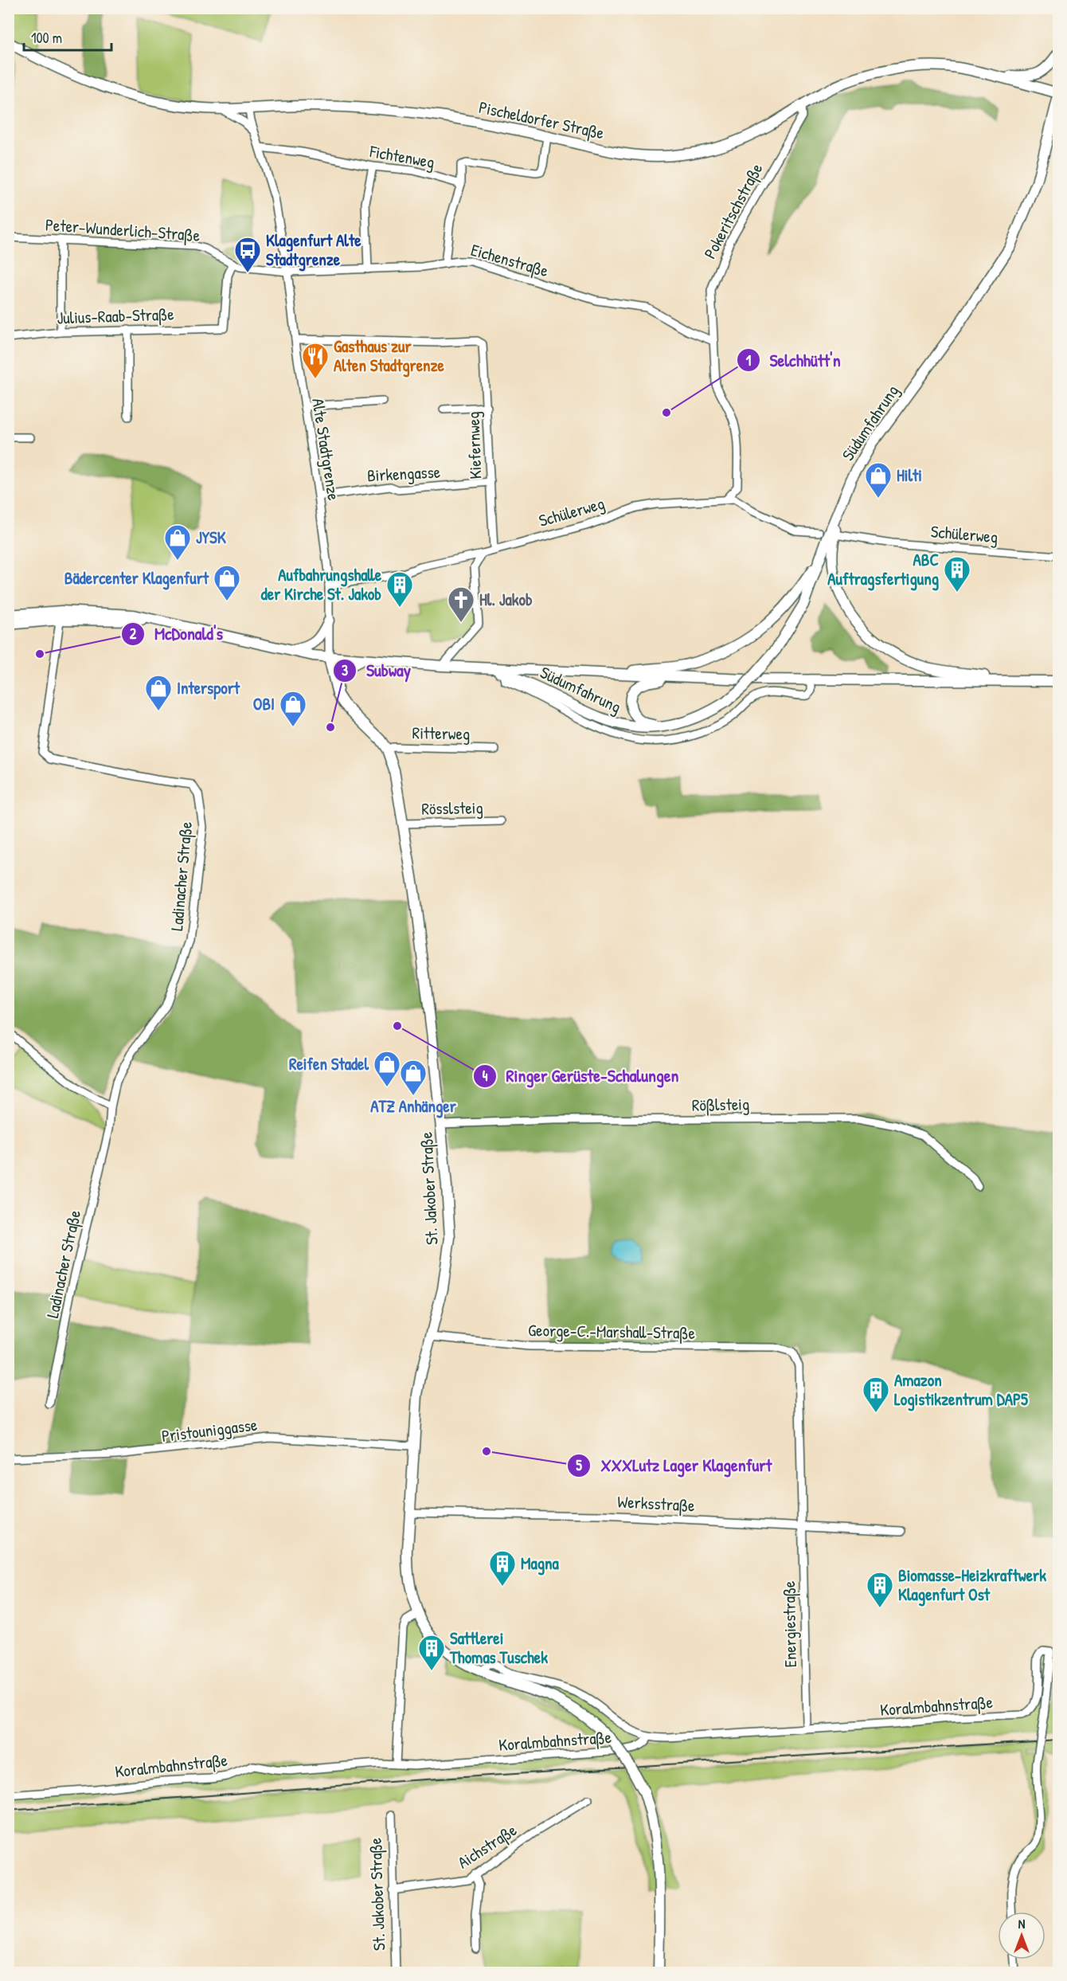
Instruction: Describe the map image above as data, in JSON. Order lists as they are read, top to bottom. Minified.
{"streets":{"main road":["Pischeldorfer Straße","Südumfahrung","St. Jakober Straße"],"street":["Fichtenweg","Pokeritschstraße","Peter-Wunderlich-Straße","Eichenstraße","Julius-Raab-Straße","Kiefernweg","Alte Stadtgrenze","Birkengasse","Schülerweg","Ritterweg","Rösslsteig","Ladinacher Straße","Rößlsteig","George-C.-Marshall-Straße","Pristouniggasse","Werksstraße","Energiestraße","Koralmbahnstraße","Aichstraße"]},"crossings":[["Pischeldorfer Straße","Pokeritschstraße"],["Pischeldorfer Straße","Südumfahrung"],["Pischeldorfer Straße","Alte Stadtgrenze"],["Fichtenweg","Alte Stadtgrenze"],["Pokeritschstraße","Eichenstraße"],["Pokeritschstraße","Schülerweg"],["Peter-Wunderlich-Straße","Eichenstraße"],["Peter-Wunderlich-Straße","Julius-Raab-Straße"],["Peter-Wunderlich-Straße","Alte Stadtgrenze"],["Eichenstraße","Alte Stadtgrenze"],["Kiefernweg","Alte Stadtgrenze"],["Kiefernweg","Birkengasse"],["Kiefernweg","Schülerweg"],["Alte Stadtgrenze","Birkengasse"],["Alte Stadtgrenze","Schülerweg"],["Alte Stadtgrenze","St. Jakober Straße"],["Ritterweg","St. Jakober Straße"],["Rösslsteig","St. Jakober Straße"],["Rößlsteig","St. Jakober Straße"],["St. Jakober Straße","George-C.-Marshall-Straße"],["St. Jakober Straße","Pristouniggasse"],["St. Jakober Straße","Werksstraße"],["St. Jakober Straße","Aichstraße"],["George-C.-Marshall-Straße","Energiestraße"],["Werksstraße","Energiestraße"]],"places":{"bus stop":["Klagenfurt Alte Stadtgrenze"],"restaurant":["Gasthaus zur Alten Stadtgrenze"],"other":["Selchhütt'n","McDonald's","Subway","Ringer Gerüste-Schalungen","XXXLutz Lager Klagenfurt"],"shop":["Hilti","JYSK","Bädercenter Klagenfurt","Intersport","OBI","Reifen Stadel","ATZ Anhänger"],"building":["ABC Auftragsfertigung","Aufbahrungshalle der Kirche St. Jakob","Amazon Logistikzentrum DAP5","Magna","Biomasse-Heizkraftwerk Klagenfurt Ost","Sattlerei Thomas Tuschek"],"church":["Hl. Jakob"]},"scale_bar":"100 m","north":"top"}
